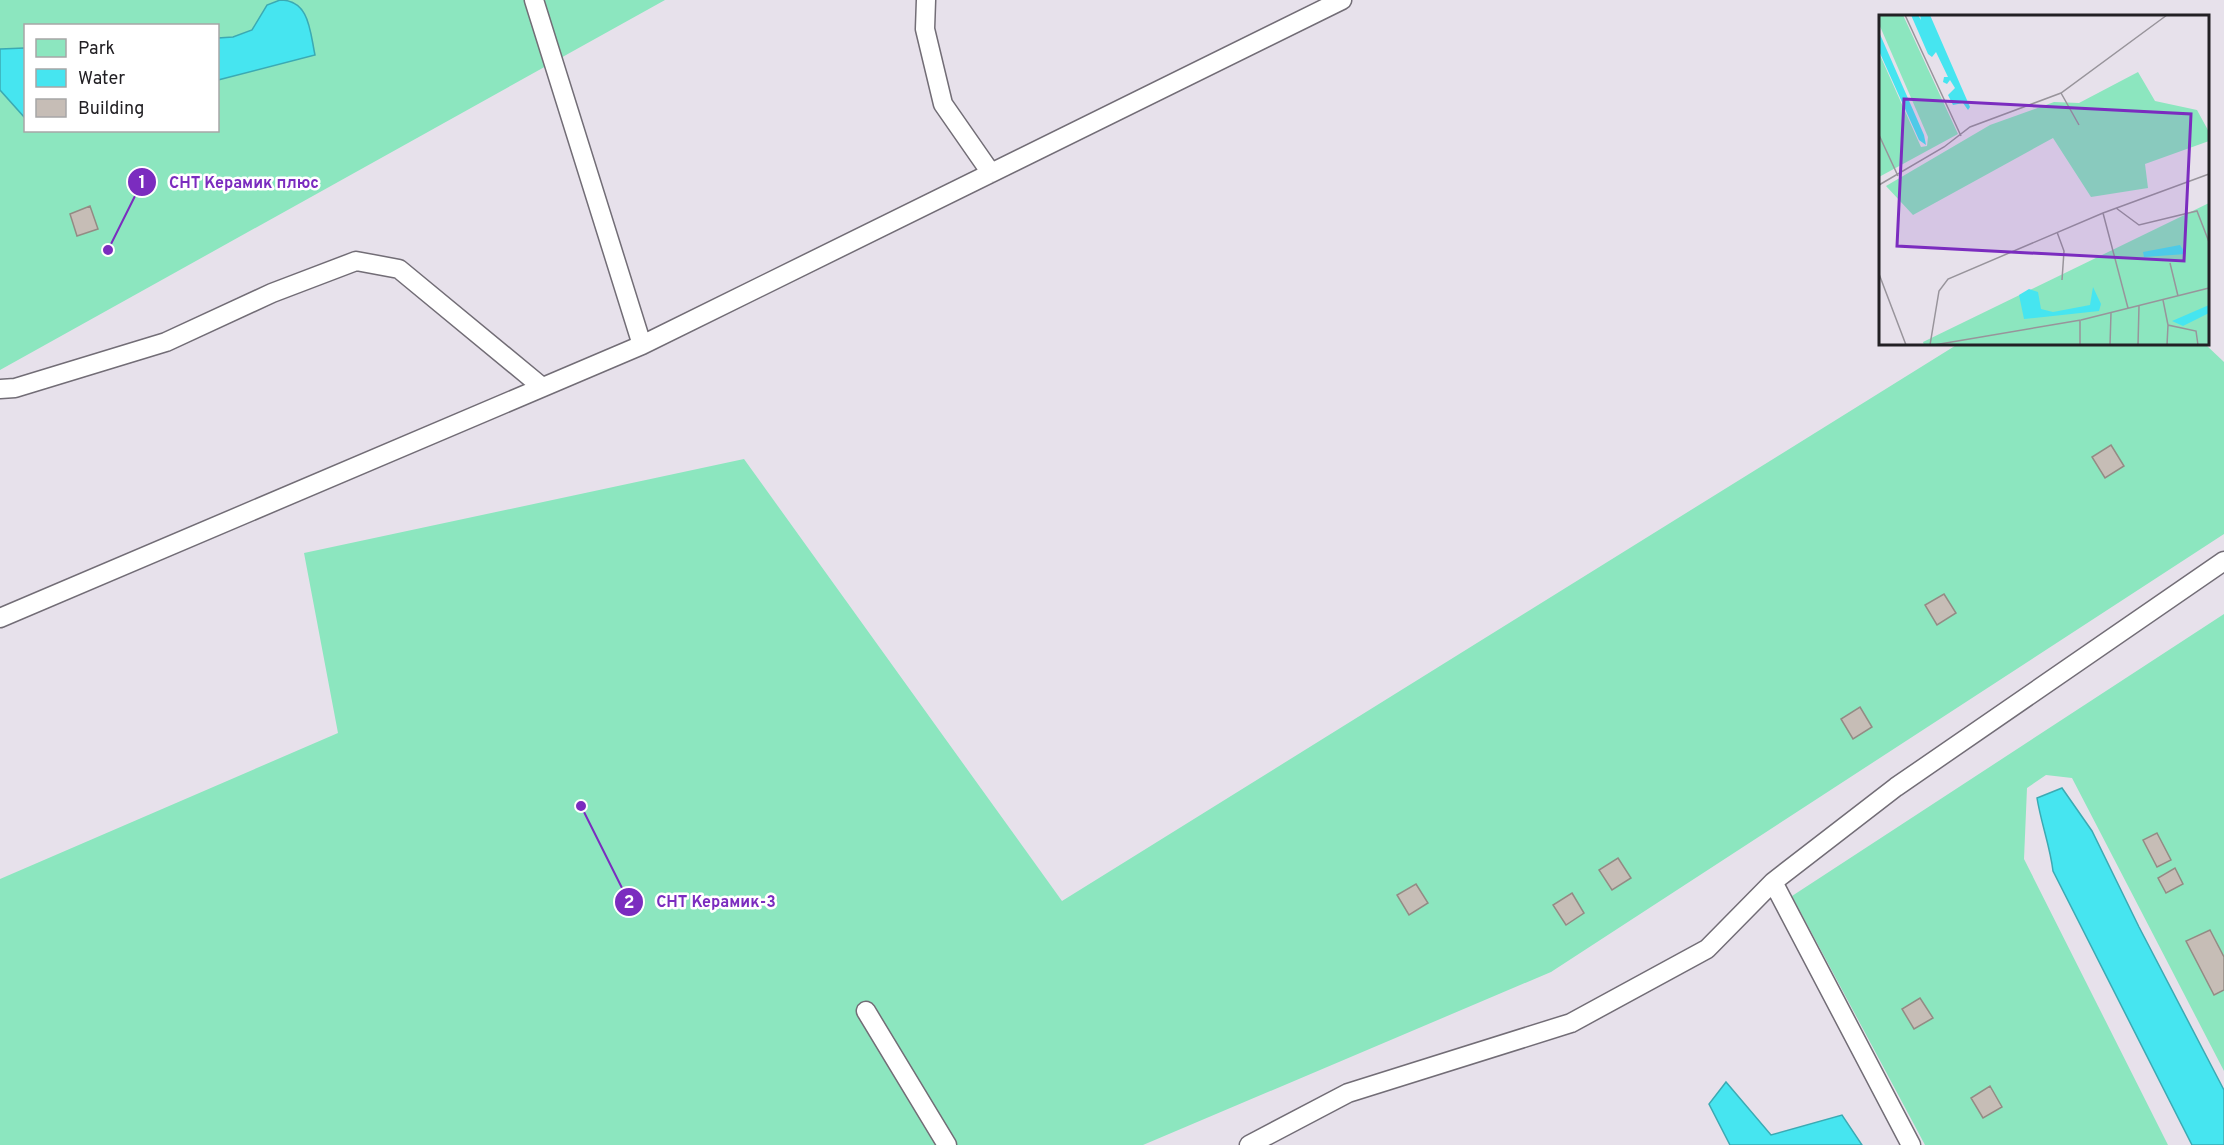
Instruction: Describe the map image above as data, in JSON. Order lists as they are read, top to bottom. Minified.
{"places":["СНТ Керамик плюс","СНТ Керамик-3"],"legend":["Park","Water","Building"]}
